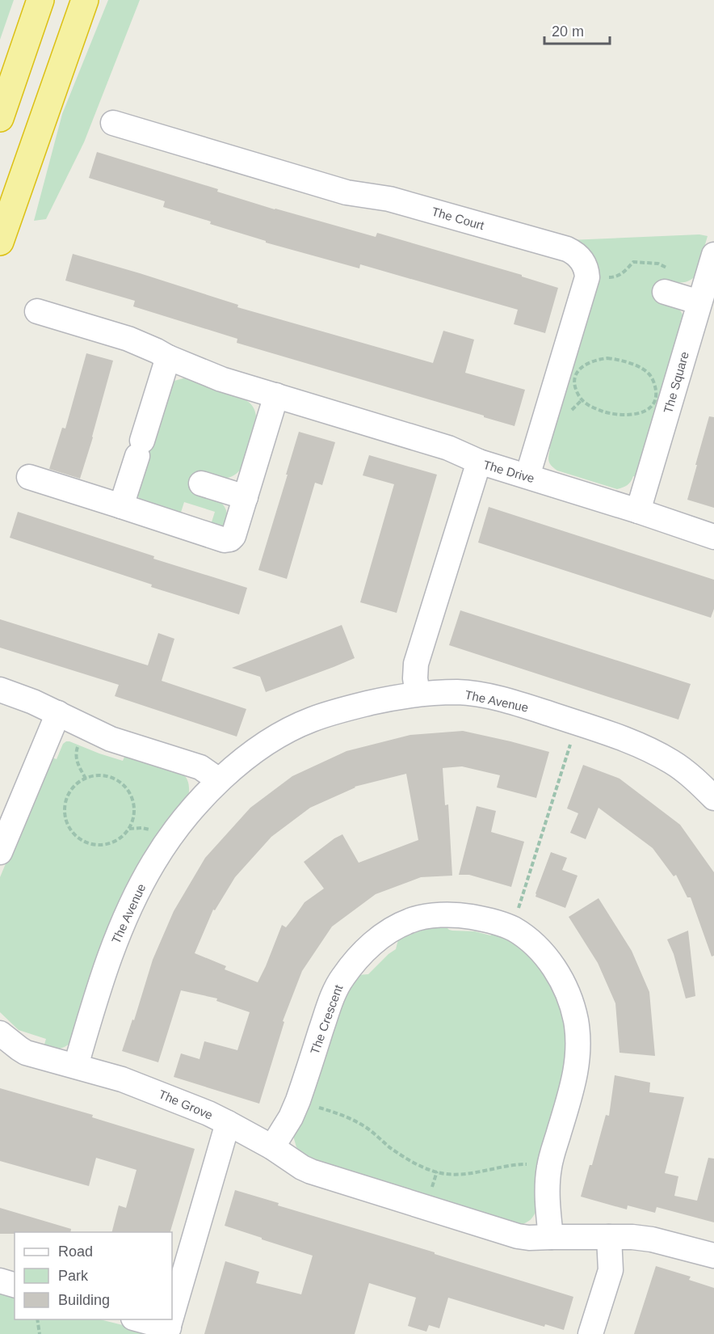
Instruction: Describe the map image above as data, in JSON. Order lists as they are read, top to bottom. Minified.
{"streets":{"street":["The Court","The Square","The Drive","The Avenue","The Crescent","The Grove"]},"crossings":[["The Square","The Drive"],["The Drive","The Avenue"],["The Avenue","The Grove"]],"legend":["Road","Park","Building"],"scale_bar":"20 m"}
